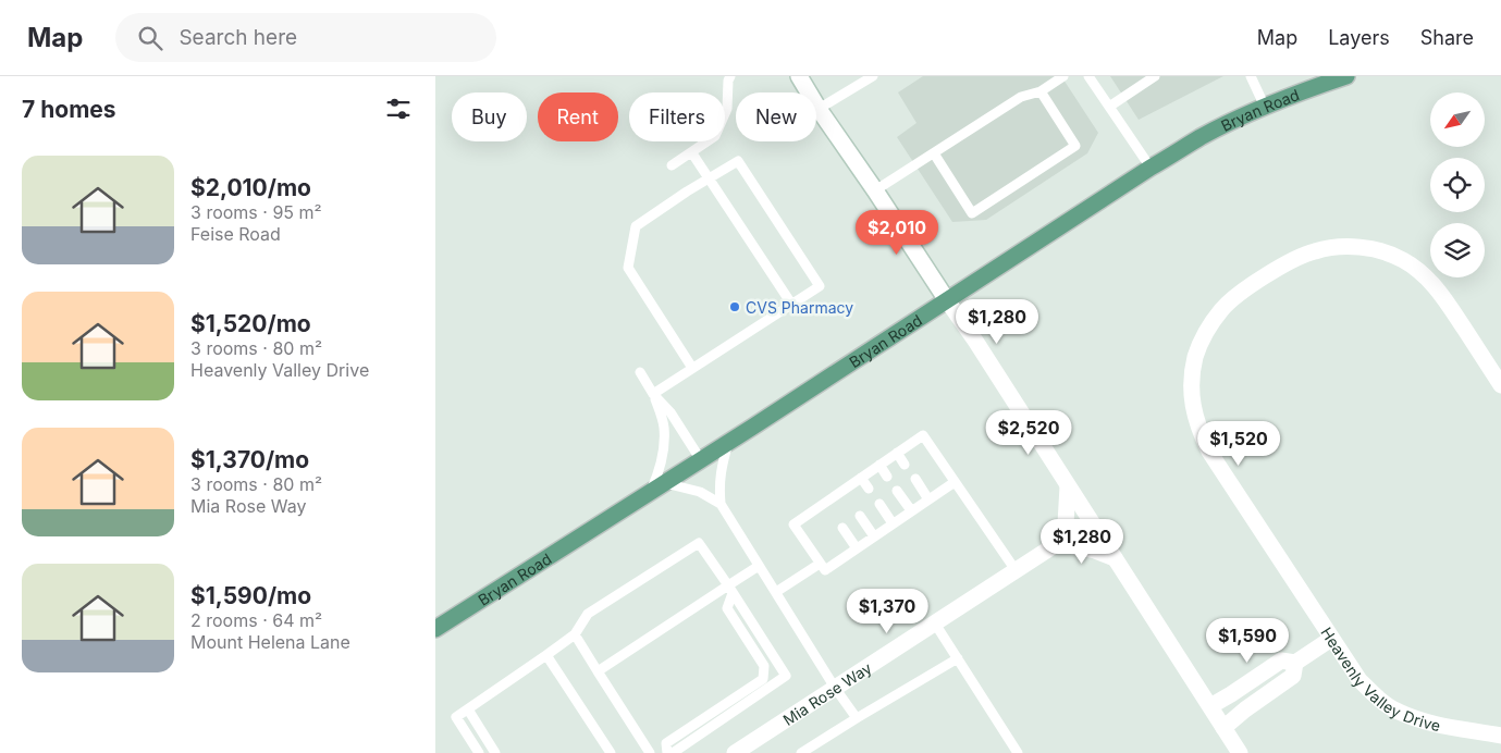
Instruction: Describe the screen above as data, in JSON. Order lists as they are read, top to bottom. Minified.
{"streets":{"main road":["Bryan Road"],"street":["Heavenly Valley Drive","Mia Rose Way"]},"places":["CVS Pharmacy"],"north":"bottom left","page":{"header":"Map","search":"Search here","nav":["Map","Layers","Share"],"heading":"7 homes","chip":["Buy","Rent","Filters","New"],"list":[{"name":"$2,010/mo","note":"3 rooms · 95 m² · Feise Road"},{"name":"$1,520/mo","note":"3 rooms · 80 m² · Heavenly Valley Drive"},{"name":"$1,370/mo","note":"3 rooms · 80 m² · Mia Rose Way"},{"name":"$1,590/mo","note":"2 rooms · 64 m² · Mount Helena Lane"}],"price":["$2,010","$1,280","$2,520","$1,520","$1,280","$1,370","$1,590"]}}
